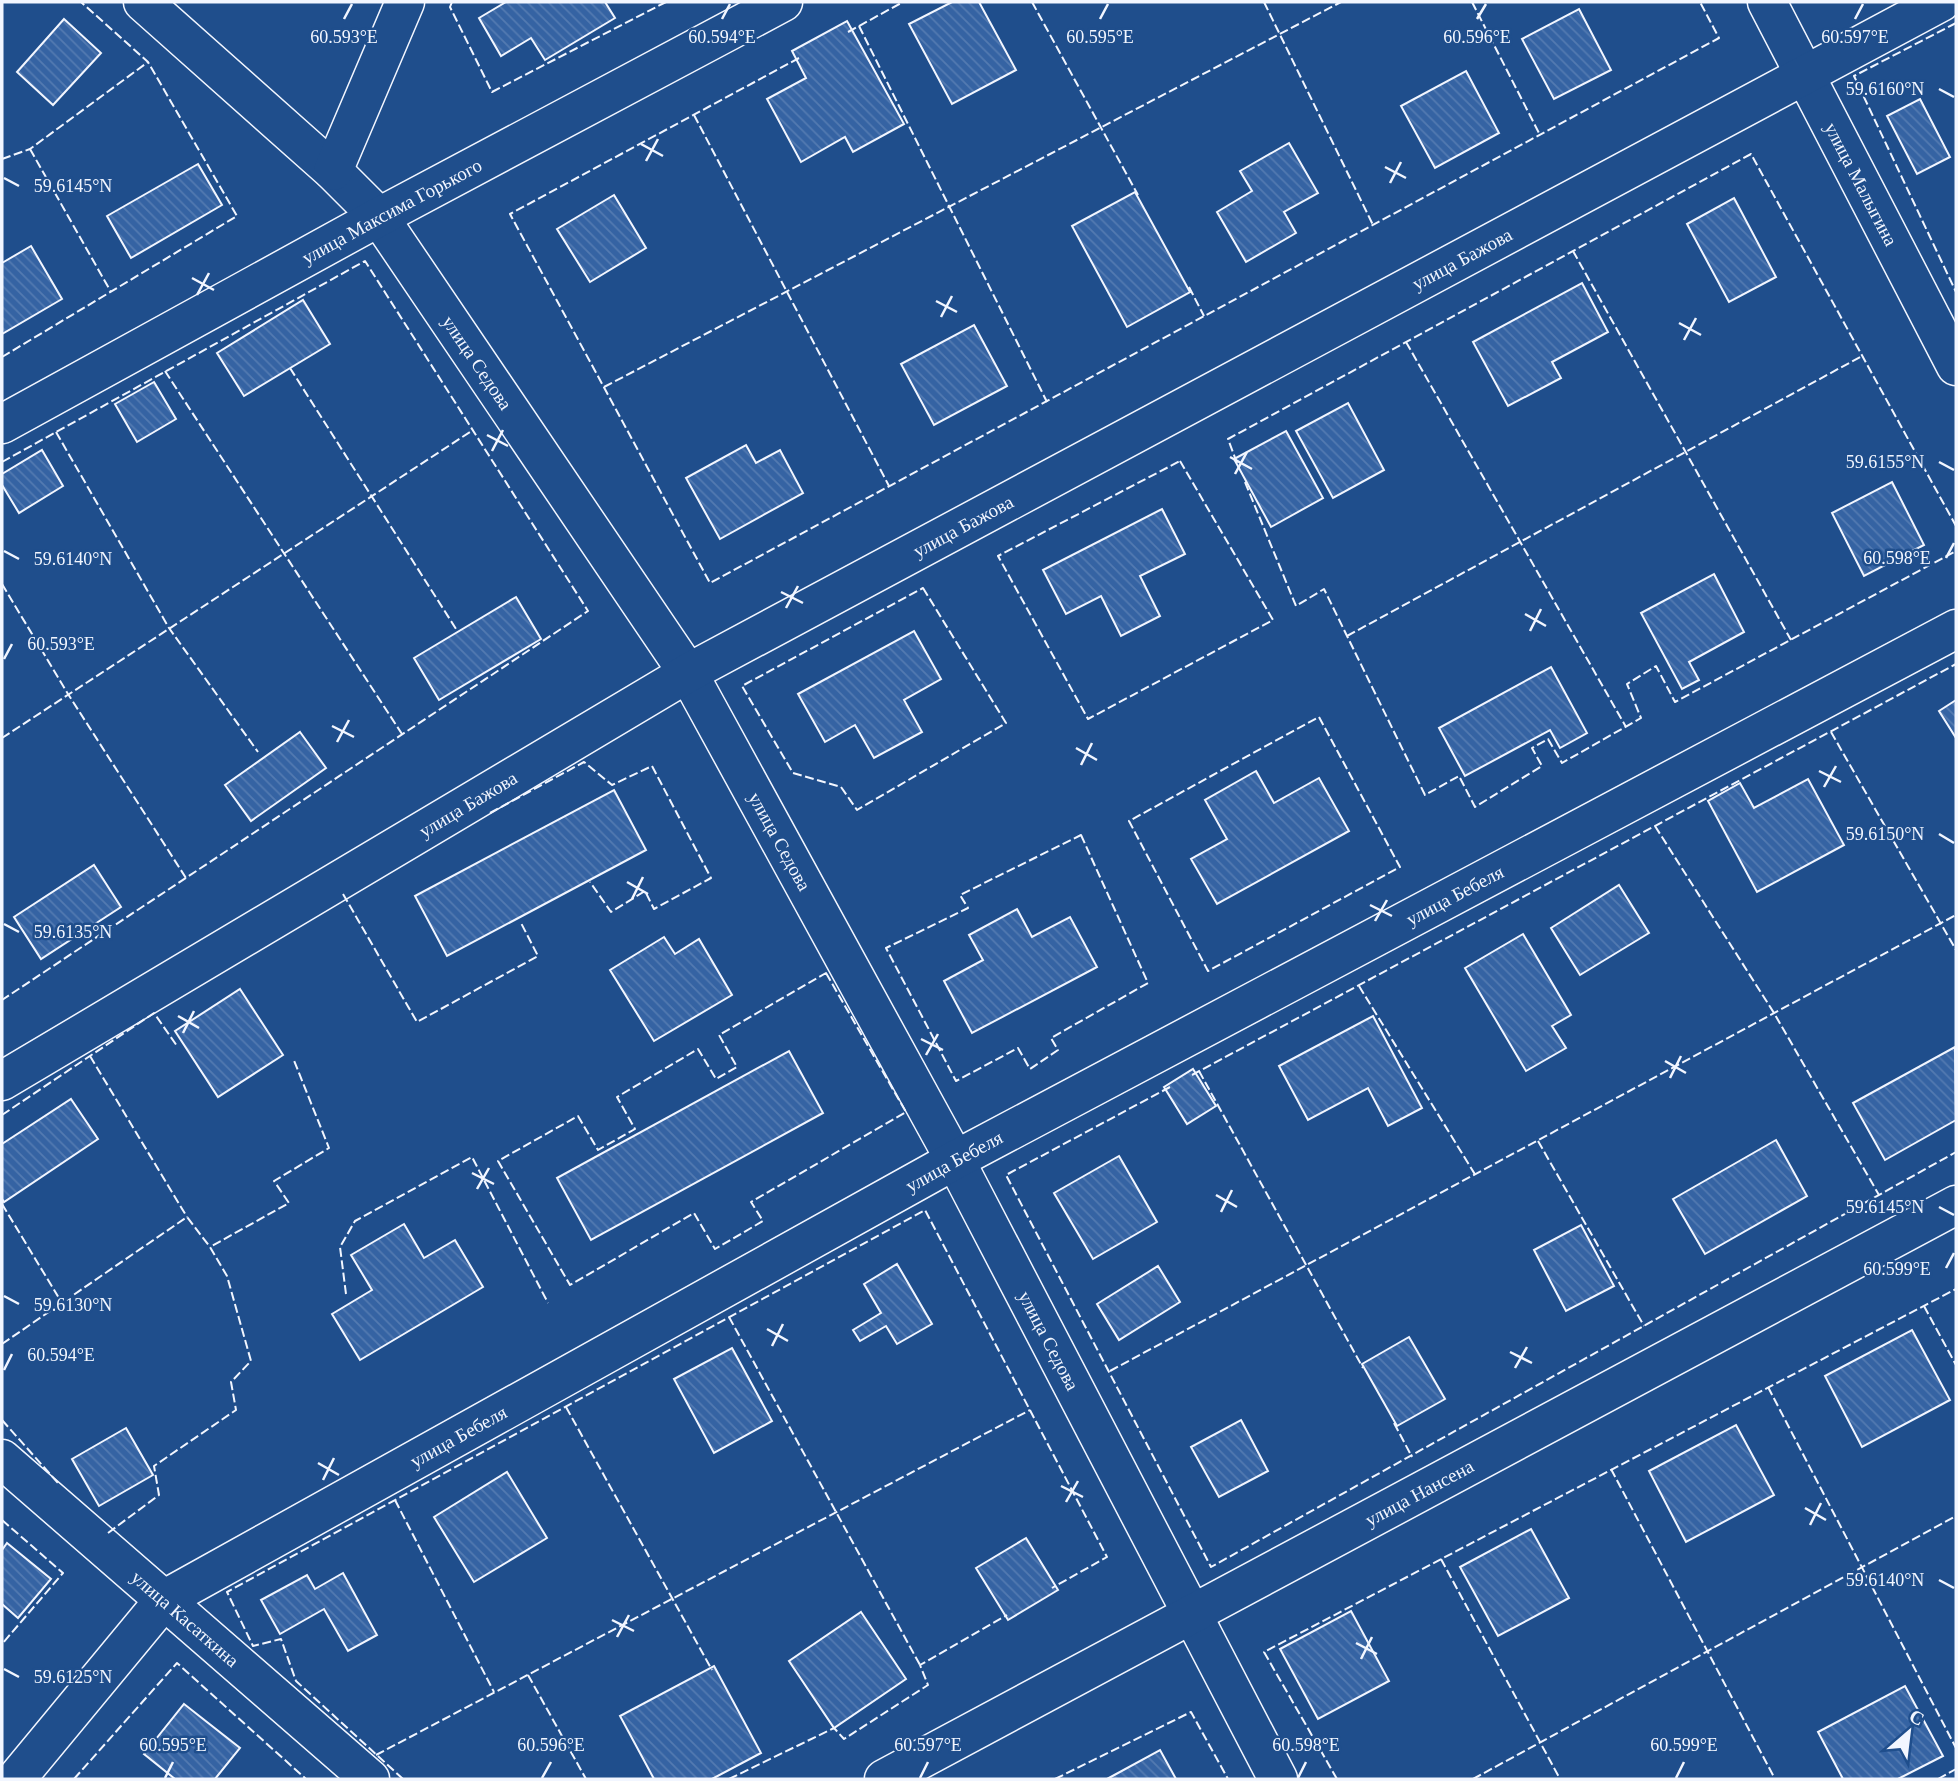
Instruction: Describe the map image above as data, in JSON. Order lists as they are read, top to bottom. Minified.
{"streets":{"street":["улица Малыгина","улица Максима Горького","улица Бажова","улица Седова","улица Бебеля","улица Нансена","улица Касаткина"]},"crossings":[["улица Малыгина","улица Бажова"],["улица Максима Горького","улица Седова"],["улица Бажова","улица Седова"],["улица Седова","улица Бебеля"],["улица Седова","улица Нансена"],["улица Бебеля","улица Касаткина"]],"north":"top right","coordinates":["60.593°E","60.594°E","60.595°E","60.596°E","60.597°E","59.6160°N","59.6145°N","59.6155°N","60.598°E","59.6140°N","59.6150°N","59.6135°N","60.599°E","59.6130°N","59.6125°N"]}
